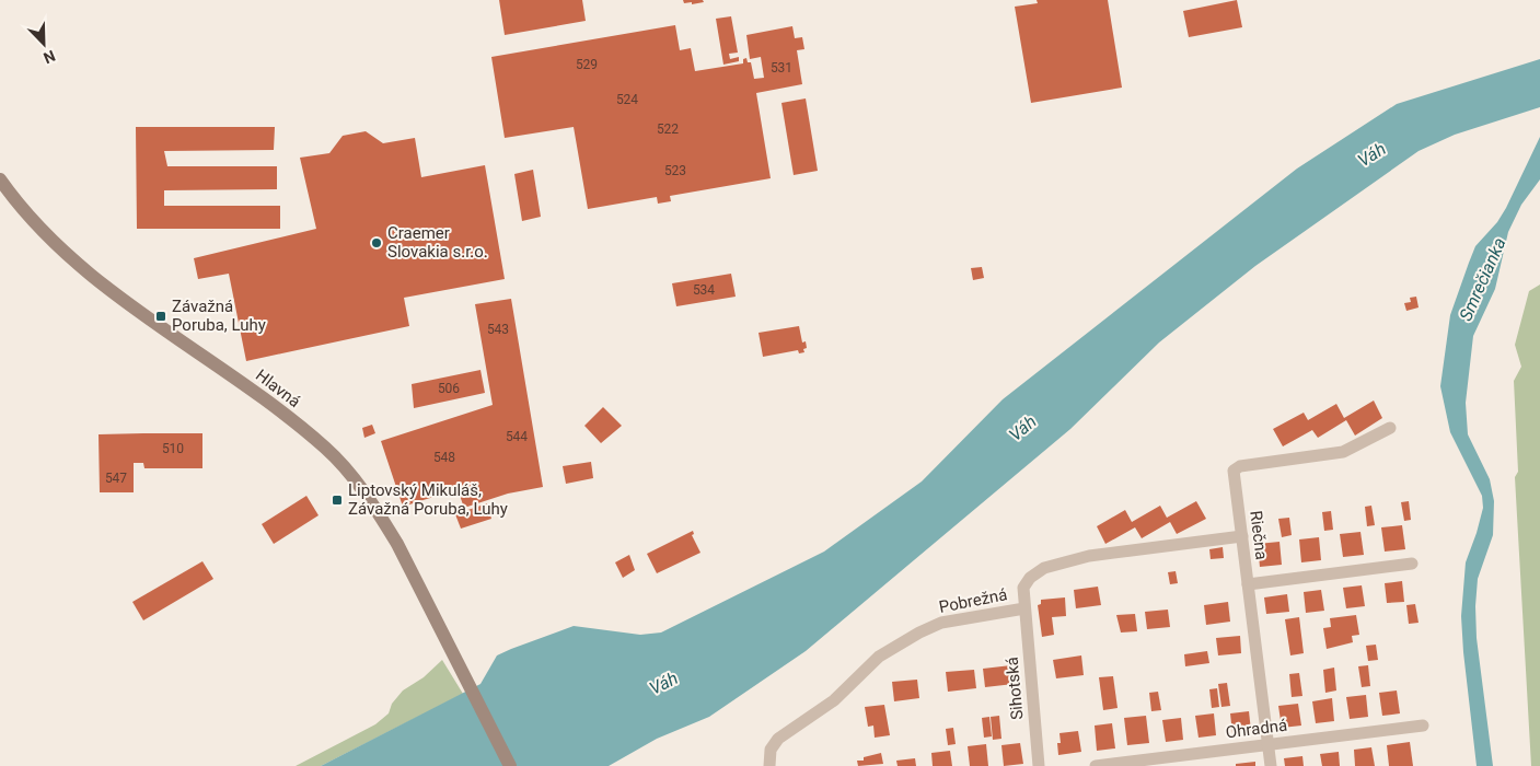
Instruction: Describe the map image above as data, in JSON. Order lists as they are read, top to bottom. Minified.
{"streets":{"street":["Hlavná","Riečna","Pobrežná","Sihotská","Ohradná"]},"crossings":[["Riečna","Pobrežná"],["Riečna","Ohradná"],["Pobrežná","Sihotská"]],"water":["Váh","Smrečianka"],"places":{"other":["Craemer Slovakia s.r.o."],"transit":["Závažná Poruba, Luhy","Liptovský Mikuláš, Závažná Poruba, Luhy"]},"house_numbers":["529","531","524","522","523","534","543","506","544","510","548","547"],"north":"bottom right"}
